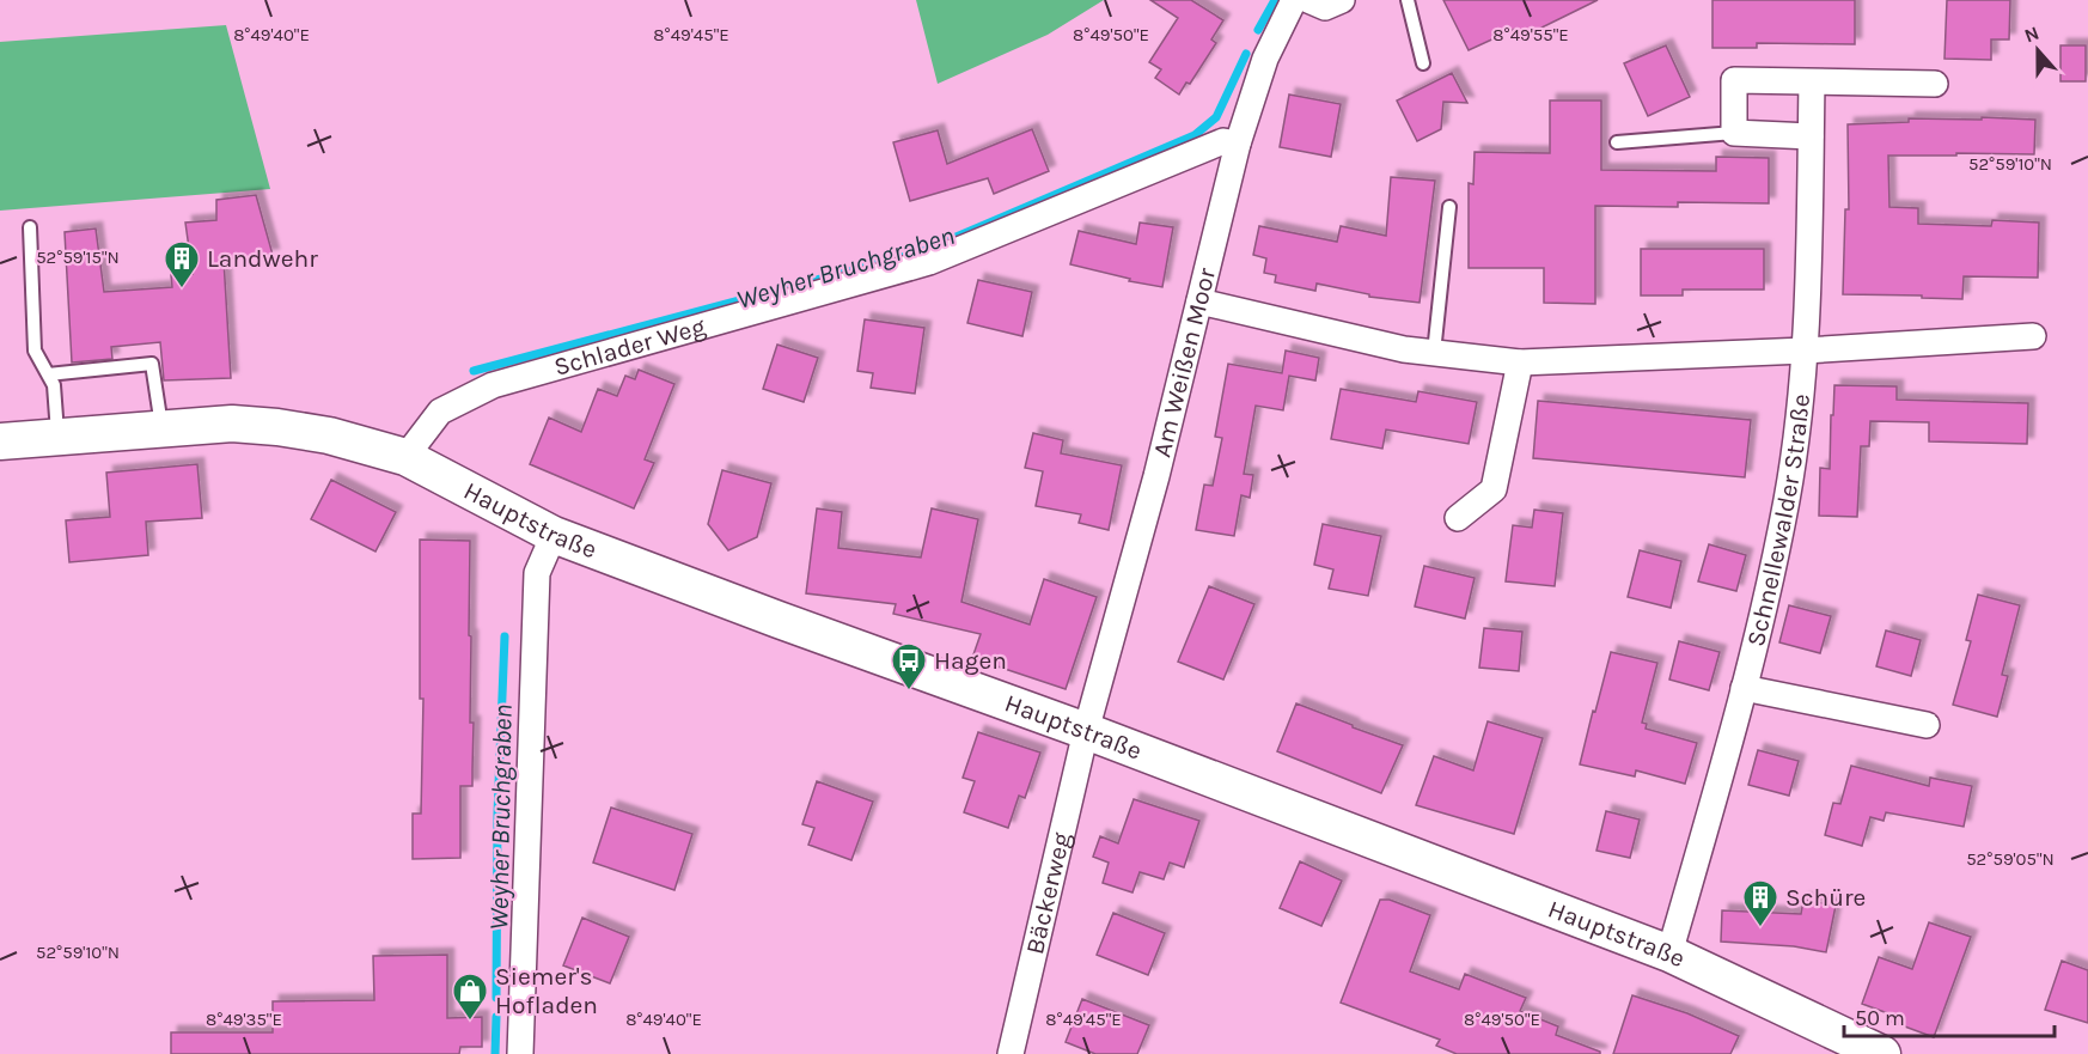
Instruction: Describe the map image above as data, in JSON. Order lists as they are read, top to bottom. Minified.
{"streets":{"main road":["Hauptstraße"],"street":["Schlader Weg","Am Weißen Moor","Schnellewalder Straße","Bäckerweg"]},"crossings":[["Schlader Weg","Am Weißen Moor"],["Schlader Weg","Hauptstraße"],["Am Weißen Moor","Hauptstraße"],["Am Weißen Moor","Bäckerweg"],["Hauptstraße","Schnellewalder Straße"],["Hauptstraße","Bäckerweg"]],"water":["Weyher Bruchgraben"],"places":{"building":["Landwehr","Schüre"],"bus stop":["Hagen"],"shop":["Siemer's Hofladen"]},"scale_bar":"50 m","north":"top","coordinates":["8°49'40\"E","8°49'45\"E","8°49'50\"E","8°49'55\"E","52°59'10\"N","52°59'15\"N","52°59'05\"N","8°49'35\"E"]}
